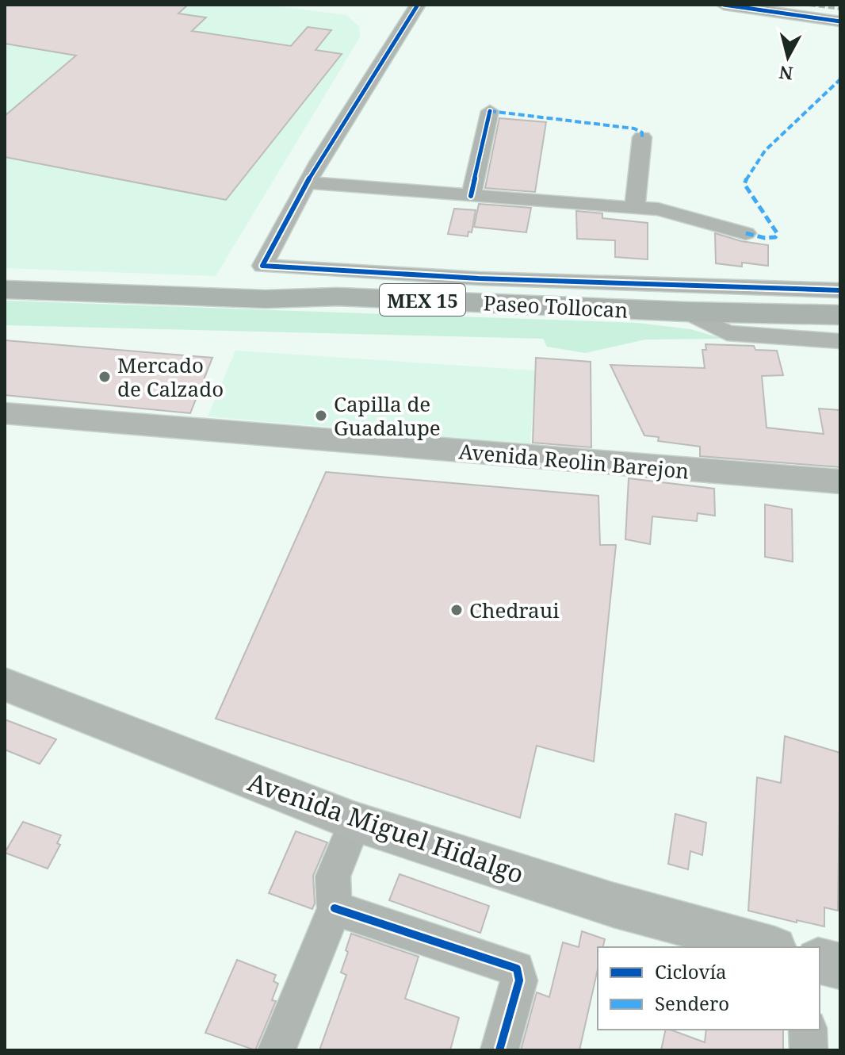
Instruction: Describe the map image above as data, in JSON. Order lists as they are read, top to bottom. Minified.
{"streets":{"highway":["MEX 15","Paseo Tollocan"],"main road":["Avenida Reolin Barejon","Avenida Miguel Hidalgo"]},"places":["Mercado de Calzado","Capilla de Guadalupe","Chedraui"],"legend":["Ciclovía","Sendero"],"north":"bottom"}
